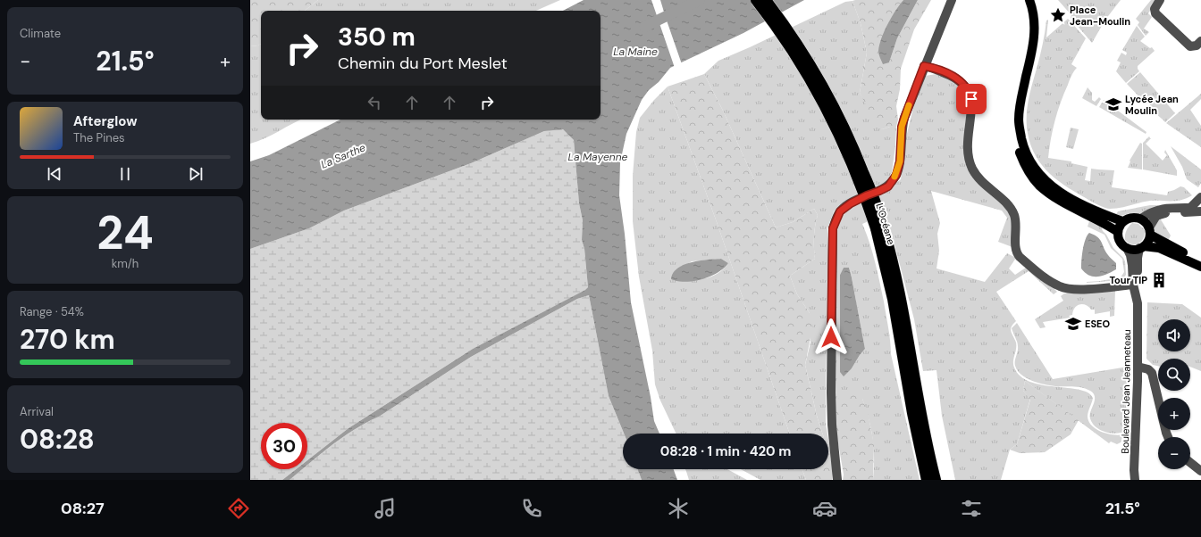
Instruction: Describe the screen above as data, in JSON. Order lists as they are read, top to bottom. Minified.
{"streets":{"highway":["L’Océane"],"street":["Boulevard Jean Jeanneteau"]},"water":["La Maine","La Sarthe","La Mayenne"],"places":{"place":["Place Jean-Moulin"],"school or university":["Lycée Jean Moulin","ESEO"],"building":["Tour TIP"]},"page":{"tile":["Climate",["24","km/h"],["Range · 54%","270 km"],["Arrival","08:28"]],"turn":["350 m","Chemin du Port Meslet"],"heat":["−","21.5°","+"],"song":["Afterglow","The Pines"],"map_buttons":["+","−"],"limit":"30","trip":"08:28 · 1 min · 420 m","tabs":["08:27","21.5°"]}}
